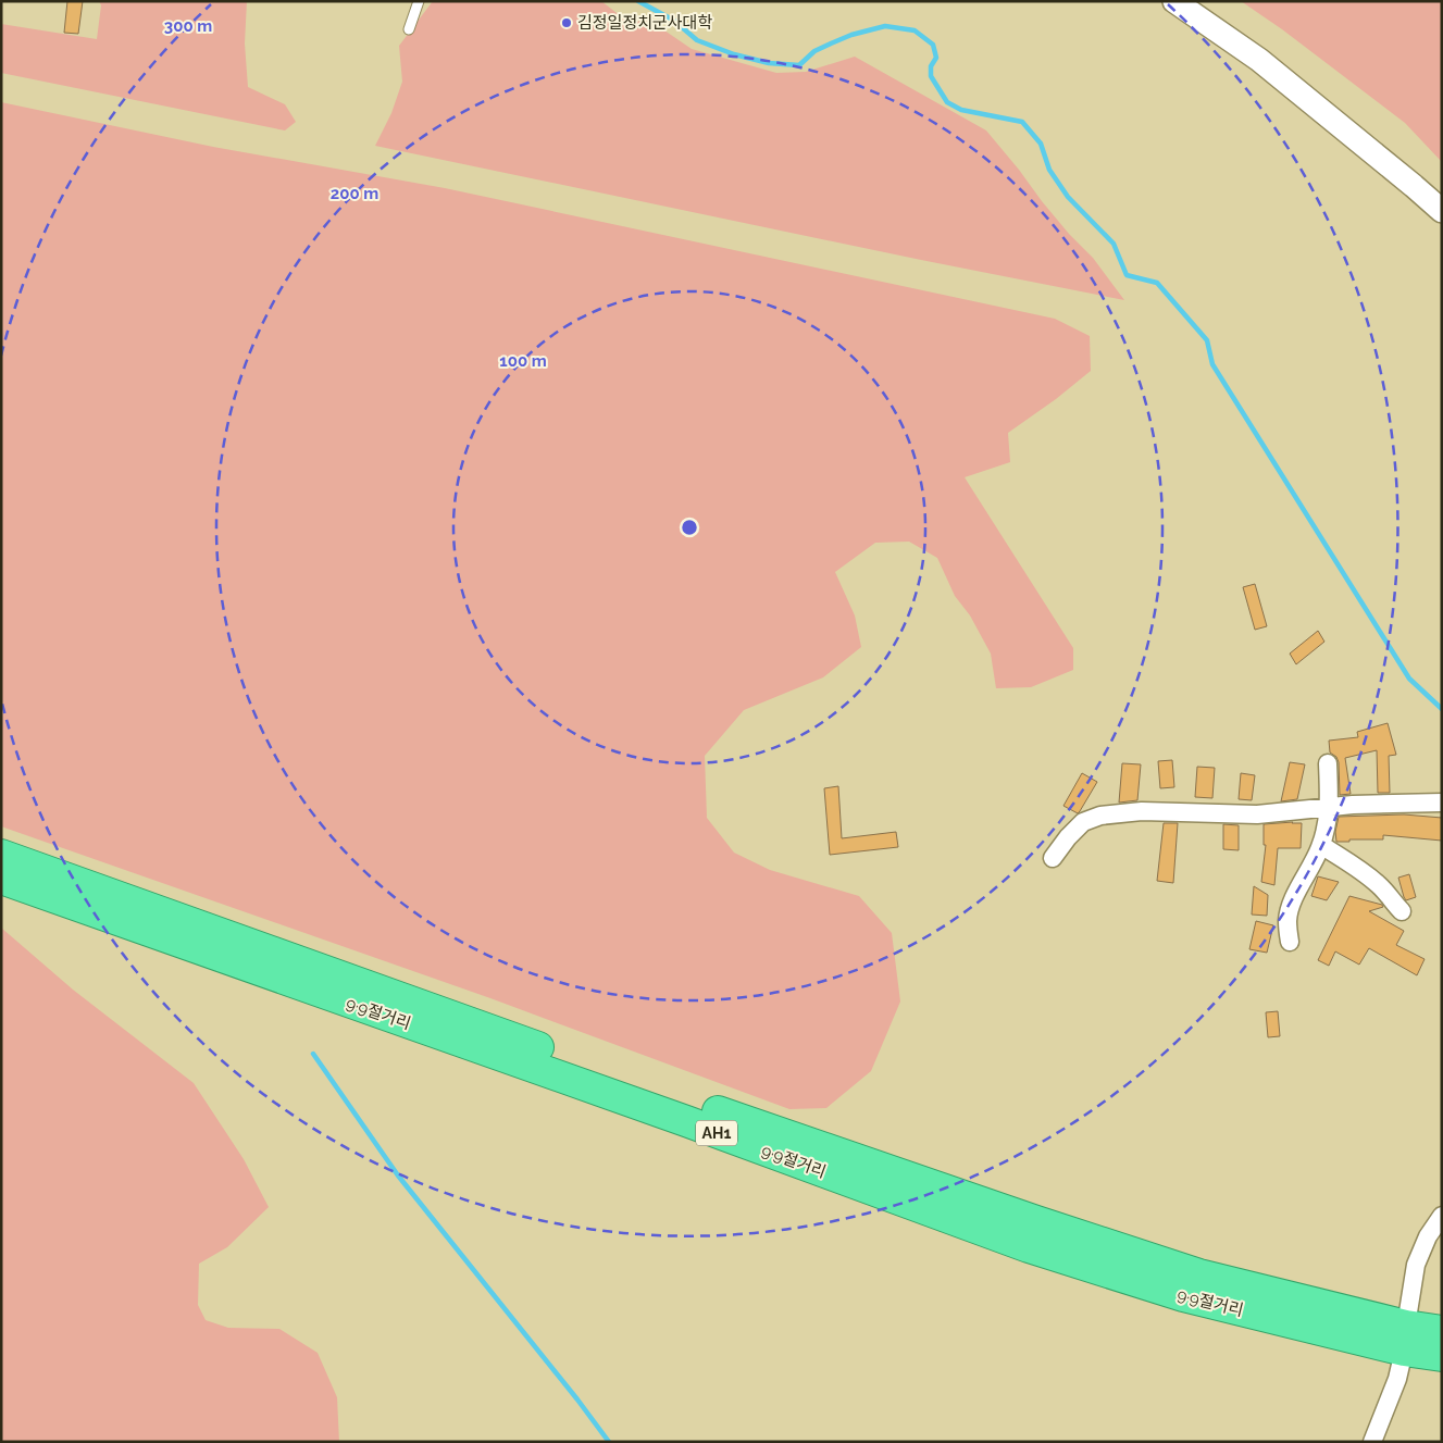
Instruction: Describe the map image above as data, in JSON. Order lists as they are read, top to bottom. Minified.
{"streets":{"highway":["9·9절거리","AH1"]},"places":["김정일정치군사대학"],"rings":["300 m","200 m","100 m"]}
